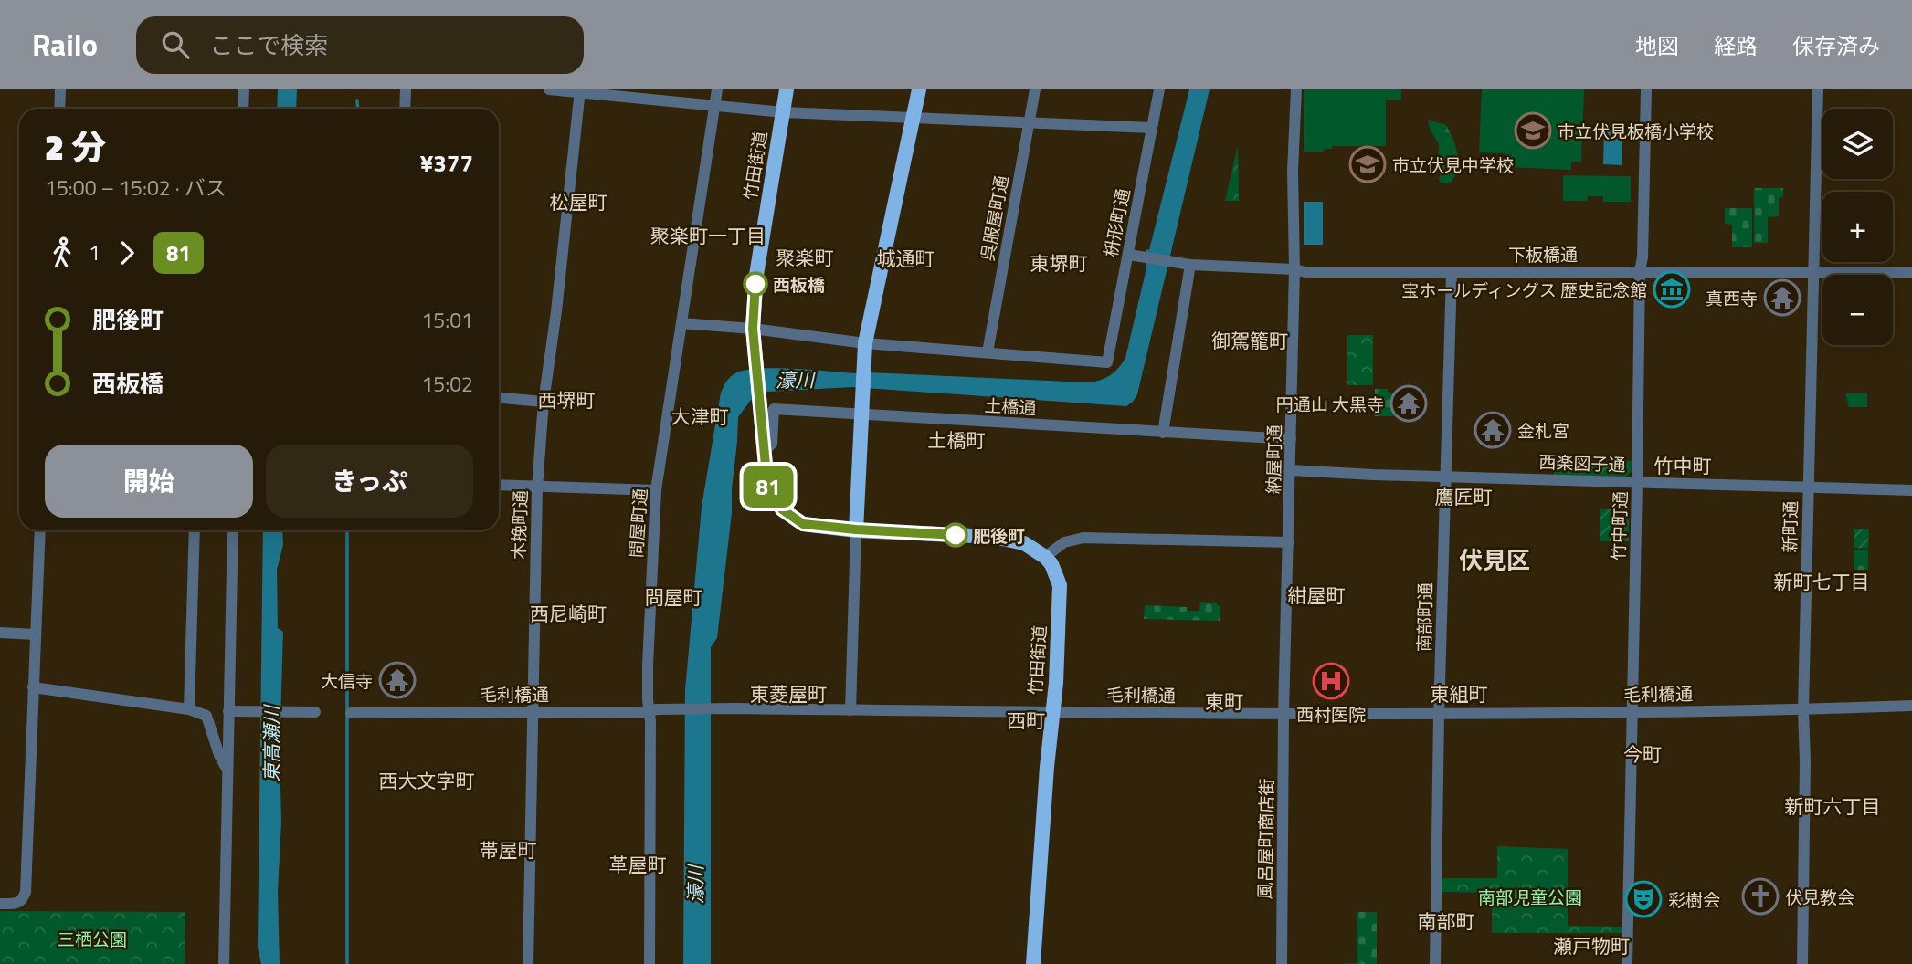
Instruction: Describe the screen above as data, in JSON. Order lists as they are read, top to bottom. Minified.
{"streets":{"main road":["竹田街道"],"street":["呉服屋町通","枡形町通","下板橋通","土橋通","納屋町通","西楽図子通","問屋町通","木挽町通","竹中町通","新町通","南部町通","毛利橋通","風呂屋町商店街"]},"crossings":[["竹田街道","土橋通"],["竹田街道","毛利橋通"],["呉服屋町通","枡形町通"],["枡形町通","下板橋通"],["下板橋通","納屋町通"],["下板橋通","竹中町通"],["下板橋通","新町通"],["下板橋通","南部町通"],["土橋通","納屋町通"],["納屋町通","西楽図子通"],["納屋町通","毛利橋通"],["納屋町通","風呂屋町商店街"],["西楽図子通","竹中町通"],["西楽図子通","新町通"],["西楽図子通","南部町通"],["問屋町通","毛利橋通"],["木挽町通","毛利橋通"],["竹中町通","毛利橋通"],["新町通","毛利橋通"],["南部町通","毛利橋通"],["毛利橋通","風呂屋町商店街"]],"districts":["松屋町","聚楽町一丁目","聚楽町","城通町","東堺町","御駕籠町","西堺町","大津町","土橋町","竹中町","鷹匠町","伏見区","新町七丁目","紺屋町","問屋町","西尼崎町","東菱屋町","東組町","東町","西町","今町","西大文字町","新町六丁目","帯屋町","革屋町","南部町","瀬戸物町"],"water":["濠川","東高瀬川"],"parks":["南部児童公園","三栖公園"],"places":{"school or university":["市立伏見板橋小学校","市立伏見中学校"],"other":["西板橋","肥後町"],"museum":["宝ホールディングス 歴史記念館"],"temple":["真西寺","円通山 大黒寺","金札宮","大信寺"],"hospital":["西村医院"],"church":["伏見教会"],"theatre":["彩樹会"]},"lines":["bus line 81"],"page":{"header":"Railo","search":"ここで検索","nav":["地図","経路","保存済み"],"on_map":"81","map_buttons":["+","−"],"heading":["2 分","15:00 – 15:02 · バス","¥377"],"legs":["1","81"],"list":[{"name":"肥後町","value":"15:01"},{"name":"西板橋","value":"15:02"}],"buttons":["開始","きっぷ"]}}
